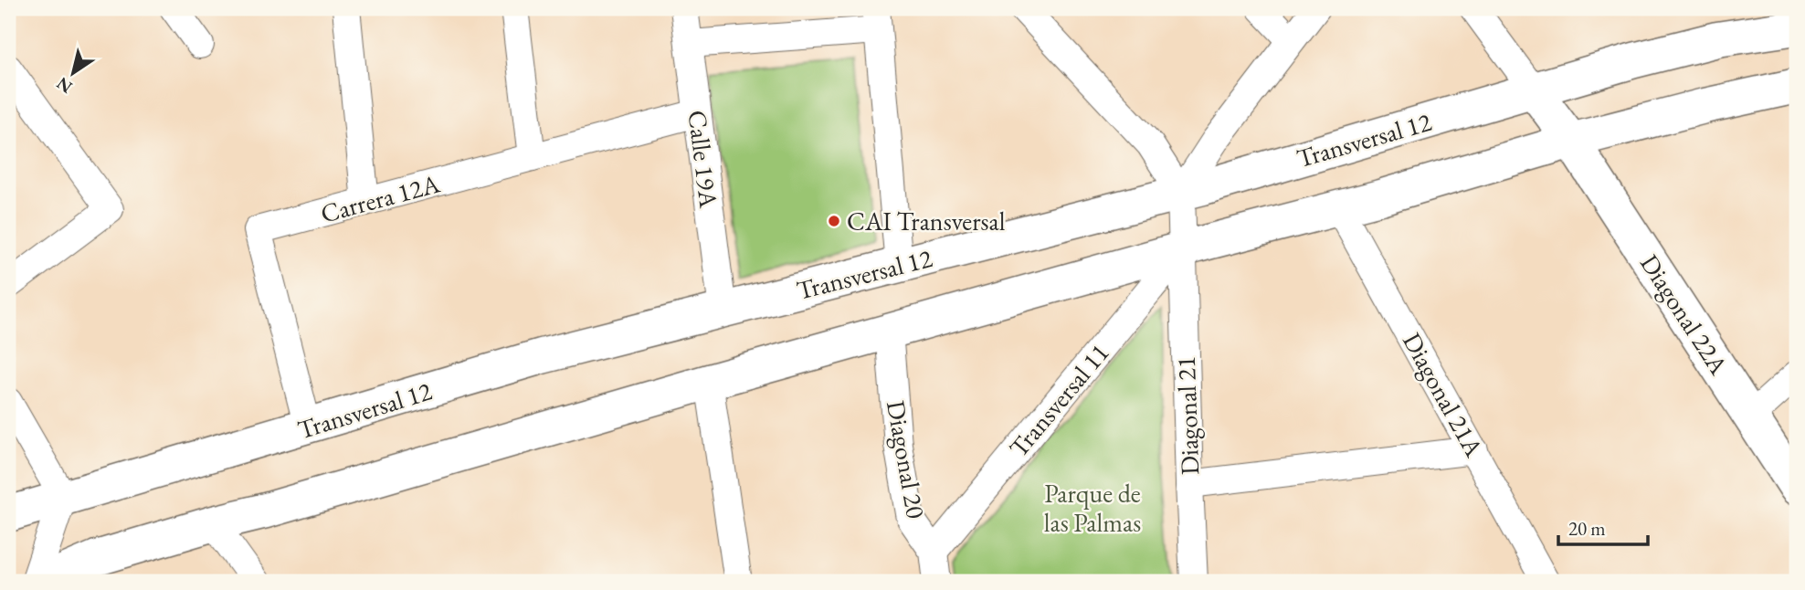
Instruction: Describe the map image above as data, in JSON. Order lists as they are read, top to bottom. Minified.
{"streets":{"main road":["Transversal 12","Diagonal 22A"],"street":["Calle 19A","Carrera 12A","Diagonal 21A","Transversal 11","Diagonal 21","Diagonal 20"]},"crossings":[["Transversal 12","Calle 19A"],["Transversal 12","Carrera 12A"],["Transversal 12","Diagonal 22A"],["Transversal 12","Diagonal 21"],["Calle 19A","Carrera 12A"],["Transversal 11","Diagonal 21"],["Transversal 11","Diagonal 20"]],"parks":["Parque de las Palmas"],"places":["CAI Transversal"],"scale_bar":"20 m","north":"bottom left"}
